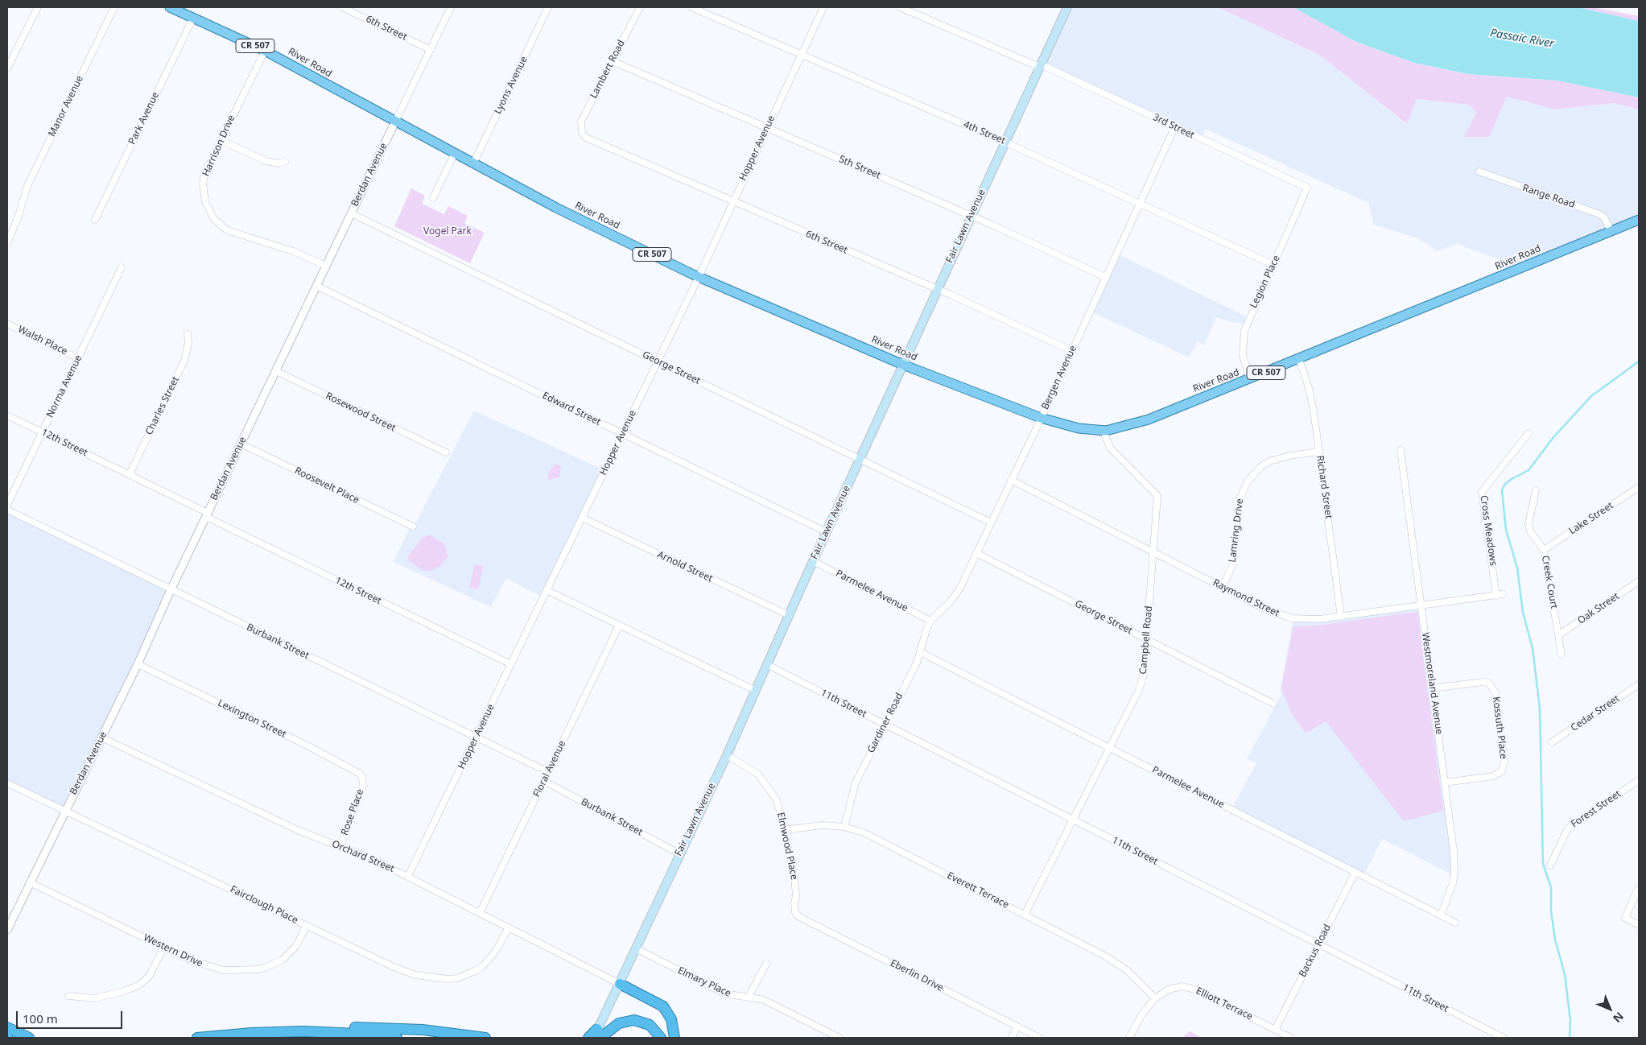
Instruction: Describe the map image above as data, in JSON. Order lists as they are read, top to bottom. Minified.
{"streets":{"main road":["CR 507","River Road","Fair Lawn Avenue"],"street":["6th Street","Lambert Road","Lyons Avenue","Manor Avenue","Park Avenue","3rd Street","4th Street","Harrison Drive","Hopper Avenue","5th Street","Berdan Avenue","Range Road","Legion Place","Walsh Place","George Street","Bergen Avenue","Norma Avenue","Charles Street","Edward Street","Rosewood Street","12th Street","Roosevelt Place","Richard Street","Lake Street","Lamring Drive","Cross Meadows","Arnold Street","Creek Court","Parmelee Avenue","Raymond Street","Oak Street","Campbell Road","Burbank Street","Westmoreland Avenue","11th Street","Cedar Street","Lexington Street","Gardiner Road","Kossuth Place","Floral Avenue","Forest Street","Rose Place","Elmwood Place","Orchard Street","Everett Terrace","Fairclough Place","Western Drive","Backus Road","Eberlin Drive","Elmary Place","Elliott Terrace"]},"crossings":[["6th Street","Lambert Road"],["6th Street","Hopper Avenue"],["6th Street","Berdan Avenue"],["6th Street","Fair Lawn Avenue"],["6th Street","Bergen Avenue"],["River Road","Lyons Avenue"],["River Road","Park Avenue"],["River Road","Harrison Drive"],["River Road","Hopper Avenue"],["River Road","Berdan Avenue"],["River Road","Range Road"],["River Road","Fair Lawn Avenue"],["River Road","Legion Place"],["River Road","Bergen Avenue"],["River Road","Richard Street"],["River Road","Campbell Road"],["Lambert Road","5th Street"],["3rd Street","Fair Lawn Avenue"],["3rd Street","Legion Place"],["3rd Street","Bergen Avenue"],["4th Street","Hopper Avenue"],["4th Street","Fair Lawn Avenue"],["4th Street","Legion Place"],["4th Street","Bergen Avenue"],["Harrison Drive","Berdan Avenue"],["Hopper Avenue","5th Street"],["Hopper Avenue","George Street"],["Hopper Avenue","Edward Street"],["Hopper Avenue","12th Street"],["Hopper Avenue","Arnold Street"],["Hopper Avenue","Burbank Street"],["Hopper Avenue","Orchard Street"],["5th Street","Fair Lawn Avenue"],["5th Street","Bergen Avenue"],["Berdan Avenue","George Street"],["Berdan Avenue","Edward Street"],["Berdan Avenue","Rosewood Street"],["Berdan Avenue","12th Street"],["Berdan Avenue","Roosevelt Place"],["Berdan Avenue","Burbank Street"],["Berdan Avenue","Lexington Street"],["Berdan Avenue","Orchard Street"],["Berdan Avenue","Fairclough Place"],["Berdan Avenue","Western Drive"],["Fair Lawn Avenue","George Street"],["Fair Lawn Avenue","Edward Street"],["Fair Lawn Avenue","Arnold Street"],["Fair Lawn Avenue","Parmelee Avenue"],["Fair Lawn Avenue","Burbank Street"],["Fair Lawn Avenue","11th Street"],["Fair Lawn Avenue","Elmwood Place"],["Fair Lawn Avenue","Orchard Street"],["Fair Lawn Avenue","Elmary Place"],["Walsh Place","Norma Avenue"],["George Street","Bergen Avenue"],["George Street","Campbell Road"],["Bergen Avenue","Parmelee Avenue"],["Bergen Avenue","Raymond Street"],["Bergen Avenue","Gardiner Road"],["Norma Avenue","12th Street"],["Charles Street","12th Street"],["Richard Street","Lamring Drive"],["Richard Street","Raymond Street"],["Lake Street","Creek Court"],["Lamring Drive","Raymond Street"],["Cross Meadows","Raymond Street"],["Creek Court","Oak Street"],["Parmelee Avenue","Campbell Road"],["Parmelee Avenue","Westmoreland Avenue"],["Parmelee Avenue","Gardiner Road"],["Parmelee Avenue","Backus Road"],["Raymond Street","Campbell Road"],["Raymond Street","Westmoreland Avenue"],["Campbell Road","11th Street"],["Campbell Road","Everett Terrace"],["Burbank Street","Floral Avenue"],["Westmoreland Avenue","Kossuth Place"],["11th Street","Gardiner Road"],["11th Street","Backus Road"],["Lexington Street","Rose Place"],["Gardiner Road","Everett Terrace"],["Floral Avenue","Orchard Street"],["Rose Place","Orchard Street"],["Elmwood Place","Everett Terrace"],["Elmwood Place","Eberlin Drive"],["Orchard Street","Fairclough Place"],["Everett Terrace","Elliott Terrace"],["Fairclough Place","Western Drive"],["Backus Road","Elliott Terrace"]],"water":["Passaic River"],"parks":["Vogel Park"],"scale_bar":"100 m","north":"bottom right"}
